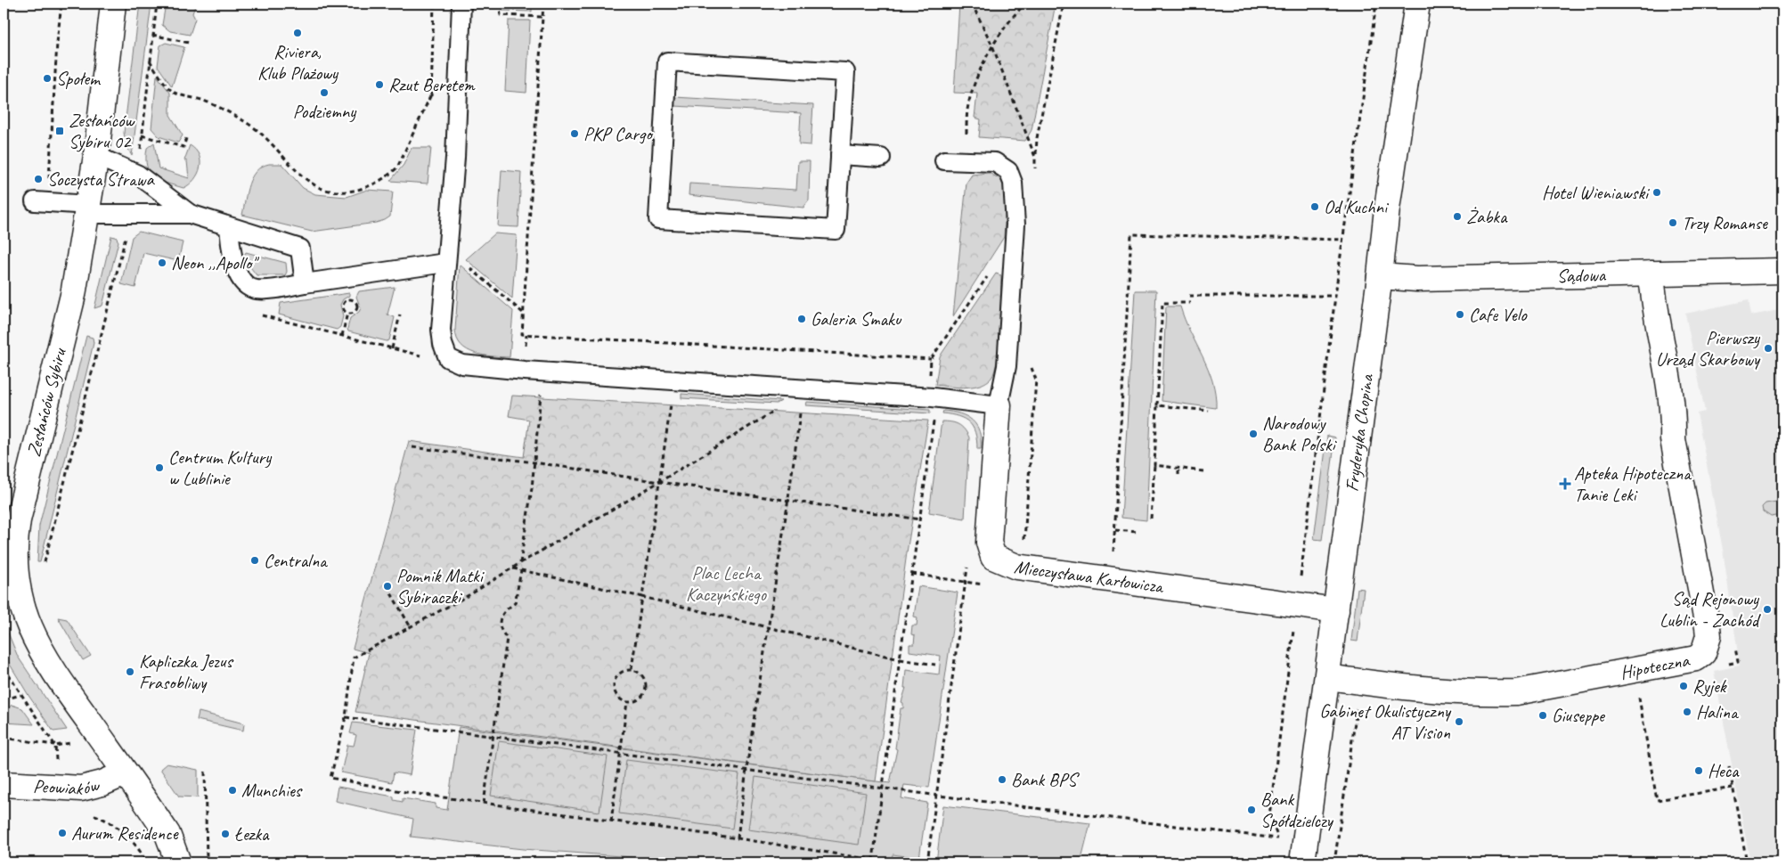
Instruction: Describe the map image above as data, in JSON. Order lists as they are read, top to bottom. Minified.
{"streets":{"street":["Sądowa","Zesłańców Sybiru","Fryderyka Chopina","Mieczysława Karłowicza","Hipoteczna","Peowiaków"]},"crossings":[["Sądowa","Fryderyka Chopina"],["Sądowa","Hipoteczna"],["Zesłańców Sybiru","Peowiaków"],["Fryderyka Chopina","Mieczysława Karłowicza"],["Fryderyka Chopina","Hipoteczna"]],"parks":["Plac Lecha Kaczyńskiego"],"places":{"other":["Riviera, Klub Plażowy","Społem","Rzut Beretem","Podziemny","PKP Cargo","Soczysta Strawa","Hotel Wieniawski","Od Kuchni","Żabka","Trzy Romanse","Neon ,,Apollo\"","Cafe Velo","Galeria Smaku","Pierwszy Urząd Skarbowy","Narodowy Bank Polski","Centrum Kultury w Lublinie","Centralna","Pomnik Matki Sybiraczki","Sąd Rejonowy Lublin - Zachód","Kapliczka Jezus Frasobliwy","Ryjek","Halina","Giuseppe","Gabinet Okulistyczny AT Vision","Heca","Bank BPS","Munchies","Bank Spółdzielczy","Aurum Residence","Łezka"],"transit":["Zesłańców Sybiru 02"],"health":["Apteka Hipoteczna Tanie Leki"]}}
